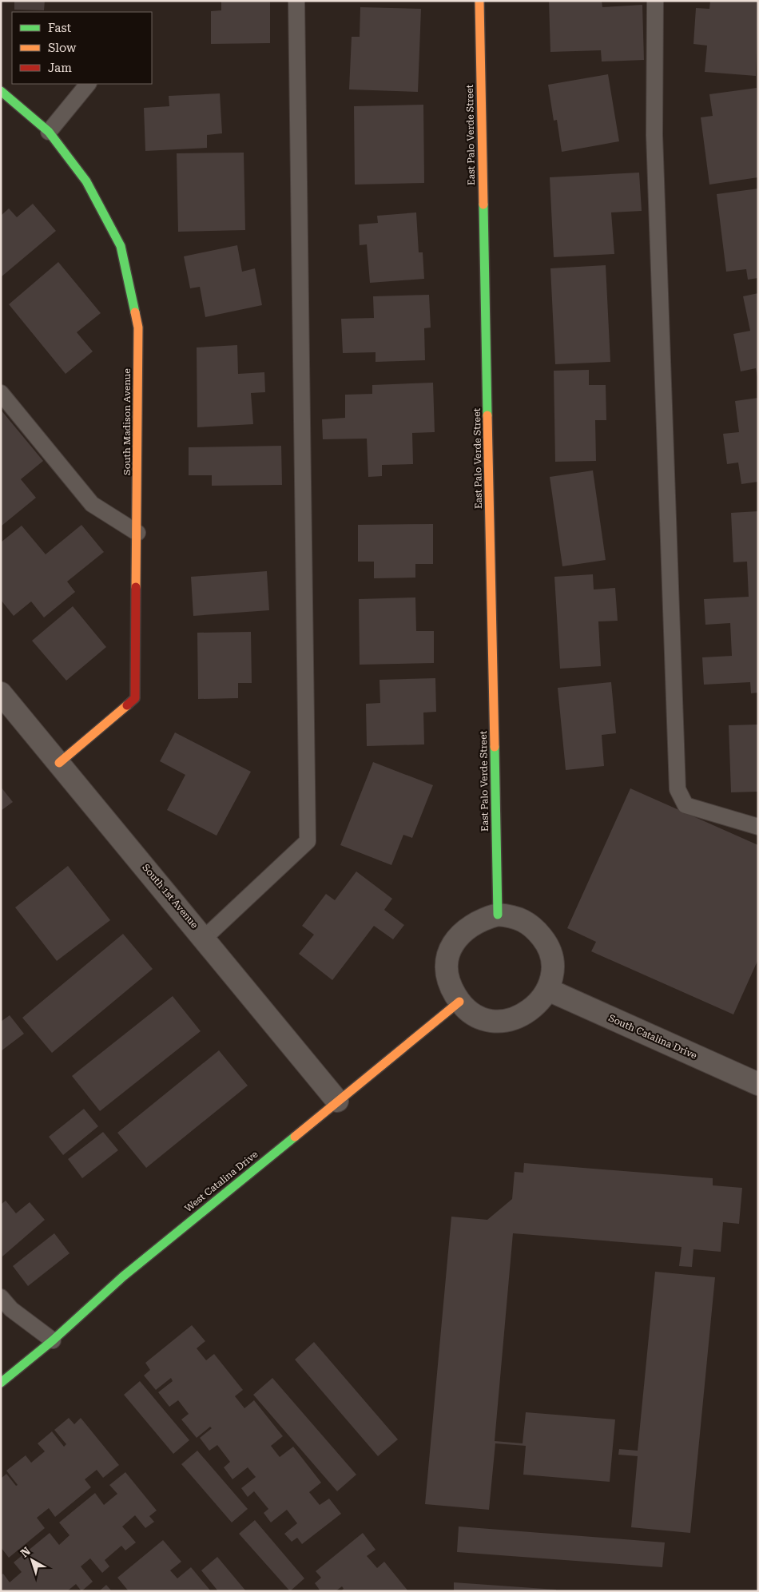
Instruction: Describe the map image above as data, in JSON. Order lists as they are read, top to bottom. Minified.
{"streets":{"street":["East Palo Verde Street","South Madison Avenue","South 1st Avenue","South Catalina Drive","West Catalina Drive"]},"crossings":[["East Palo Verde Street","South Catalina Drive"],["East Palo Verde Street","West Catalina Drive"],["South Madison Avenue","South 1st Avenue"],["South 1st Avenue","West Catalina Drive"],["South Catalina Drive","West Catalina Drive"]],"legend":["Fast","Slow","Jam"],"north":"top left"}
